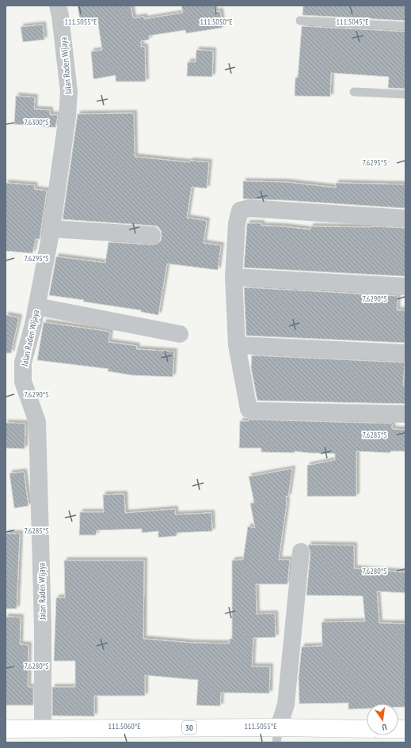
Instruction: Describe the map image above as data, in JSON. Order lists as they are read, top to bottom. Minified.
{"streets":{"highway":["30"],"street":["Jalan Raden Wijaya"]},"crossings":[["Jalan Raden Wijaya","30"]],"north":"bottom","coordinates":["111.5055°E","111.5050°E","111.5045°E","7.6300°S","7.6295°S","7.6290°S","7.6285°S","7.6280°S","111.5060°E"]}
